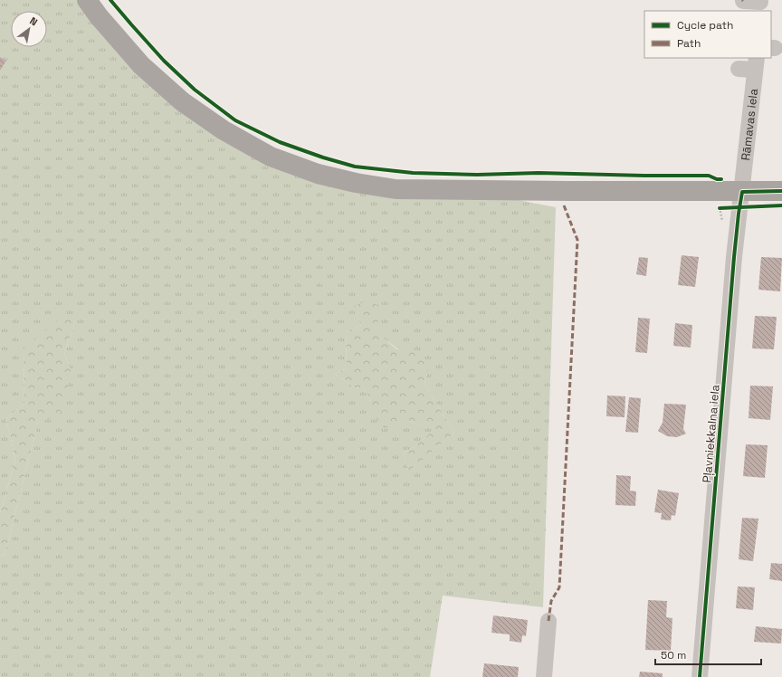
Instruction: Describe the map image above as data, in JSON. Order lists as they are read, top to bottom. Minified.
{"streets":{"street":["Rāmavas iela","Pļavniekkalna iela"]},"crossings":[["Rāmavas iela","Pļavniekkalna iela"]],"legend":["Cycle path","Path"],"scale_bar":"50 m","north":"top right"}
